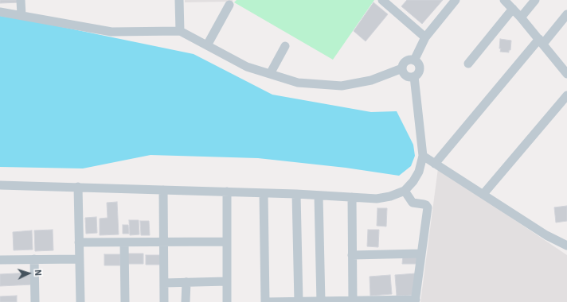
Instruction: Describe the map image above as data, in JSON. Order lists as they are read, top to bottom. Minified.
{"north":"right"}
